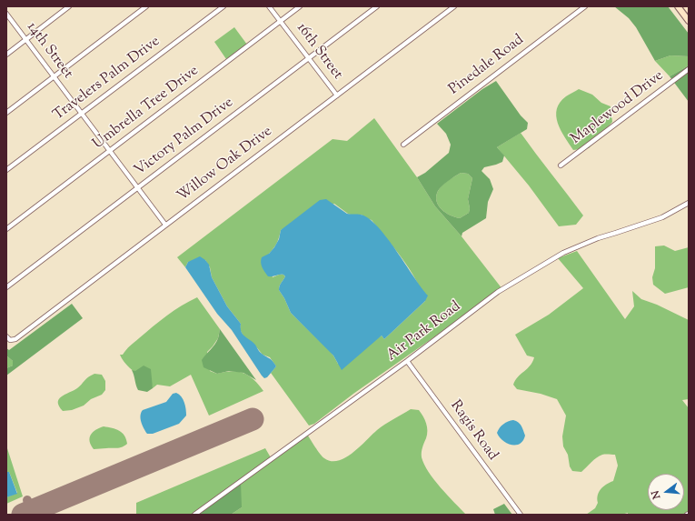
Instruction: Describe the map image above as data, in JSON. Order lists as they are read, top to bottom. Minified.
{"streets":{"street":["14th Street","16th Street","Pinedale Road","Travelers Palm Drive","Umbrella Tree Drive","Maplewood Drive","Victory Palm Drive","Willow Oak Drive","Air Park Road","Ragis Road"]},"crossings":[["14th Street","Travelers Palm Drive"],["14th Street","Umbrella Tree Drive"],["14th Street","Victory Palm Drive"],["14th Street","Willow Oak Drive"],["16th Street","Umbrella Tree Drive"],["16th Street","Victory Palm Drive"],["16th Street","Willow Oak Drive"],["Air Park Road","Ragis Road"]],"north":"left"}
